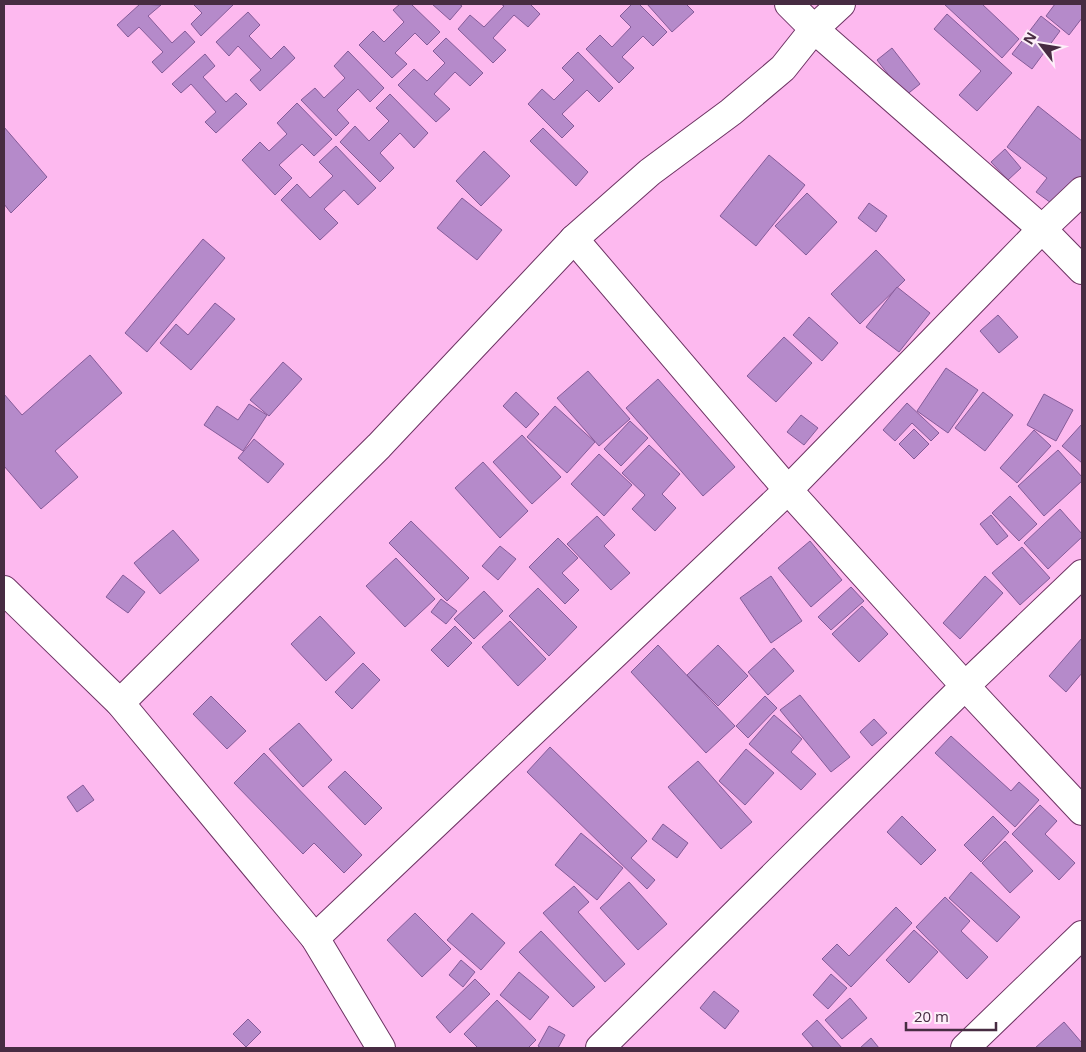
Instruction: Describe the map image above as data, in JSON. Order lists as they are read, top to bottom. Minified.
{"scale_bar":"20 m","north":"top left"}
